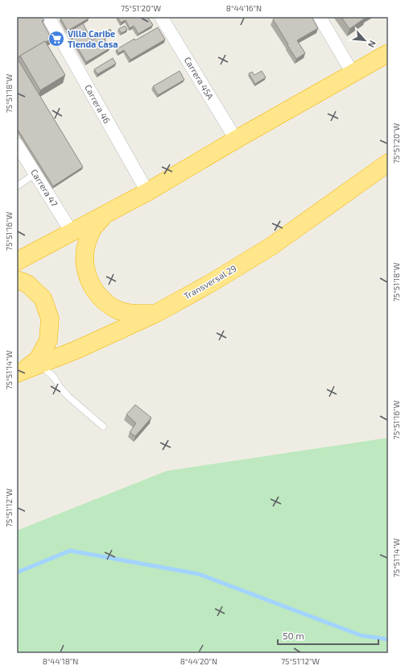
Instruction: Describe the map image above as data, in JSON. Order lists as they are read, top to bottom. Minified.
{"streets":{"highway":["Transversal 29"],"street":["Carrera 45A","Carrera 46","Carrera 47"]},"places":{"supermarket":["Villa Caribe Tienda Casa"]},"scale_bar":"50 m","north":"bottom right","coordinates":["75°51'20\"W","8°44'16\"N","75°51'18\"W","75°51'16\"W","75°51'14\"W","75°51'12\"W","8°44'18\"N","8°44'20\"N"]}
